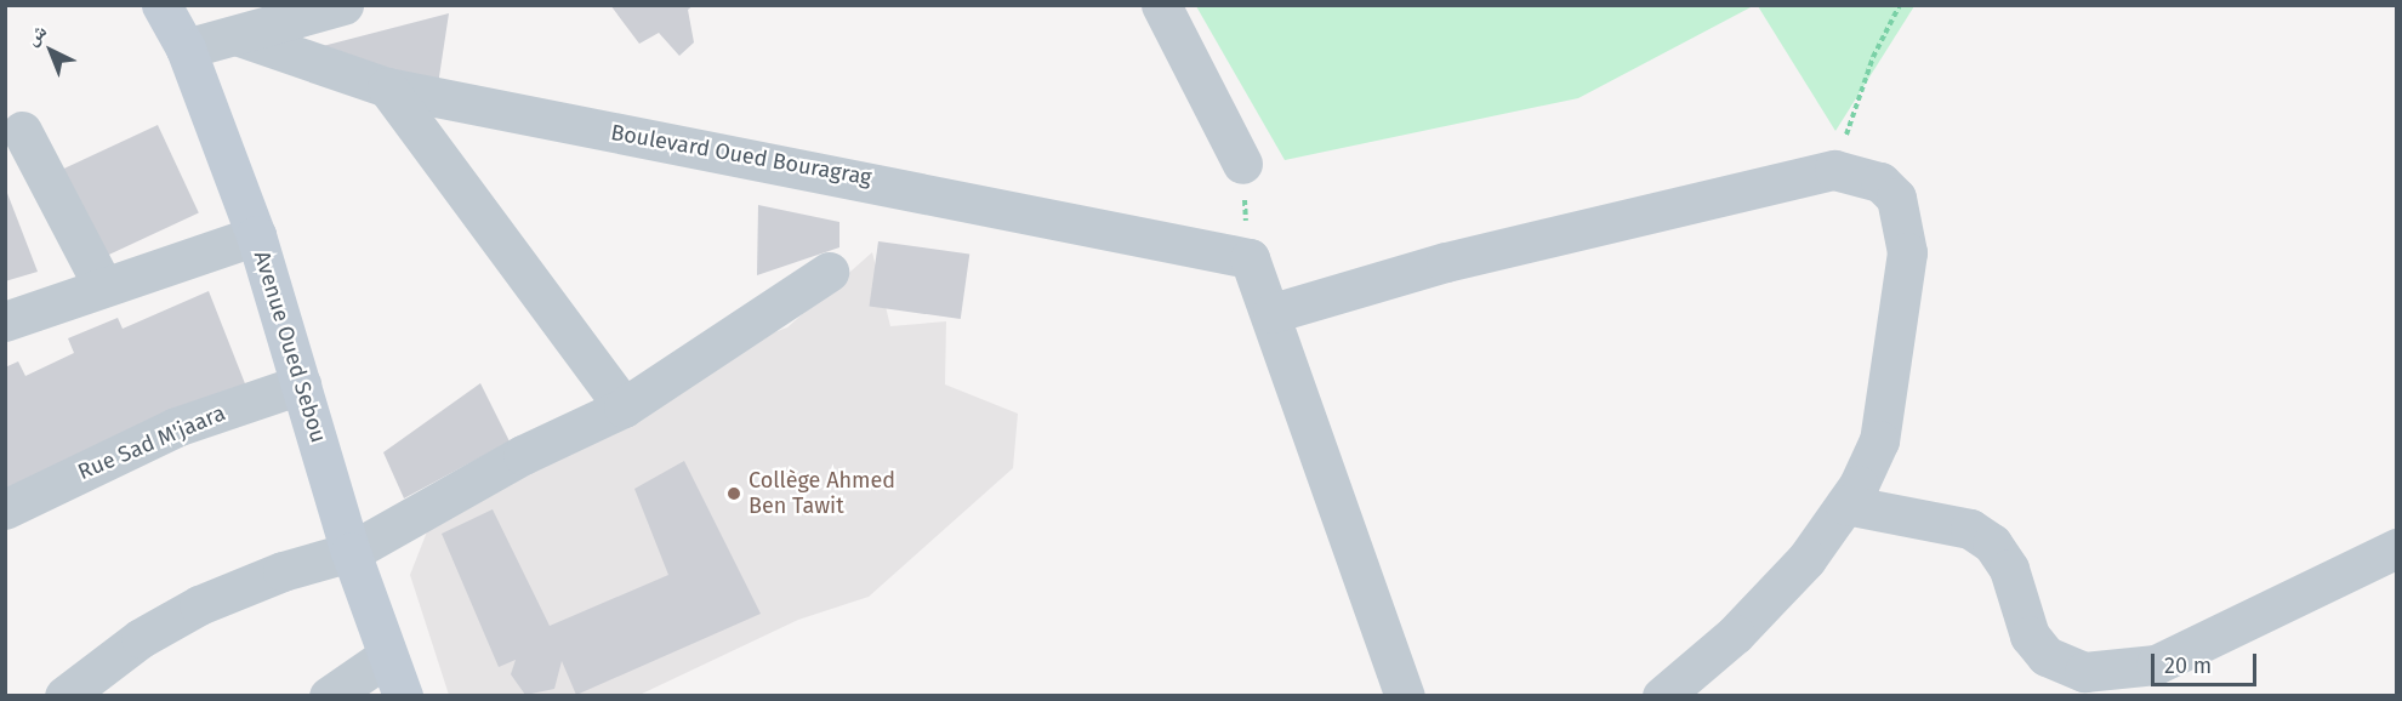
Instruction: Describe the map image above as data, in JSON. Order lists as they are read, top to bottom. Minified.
{"streets":{"street":["Boulevard Oued Bouragrag","Avenue Oued Sebou","Rue Sad M'jaara"]},"crossings":[["Avenue Oued Sebou","Rue Sad M'jaara"]],"places":["Collège Ahmed Ben Tawit"],"scale_bar":"20 m","north":"top left"}
